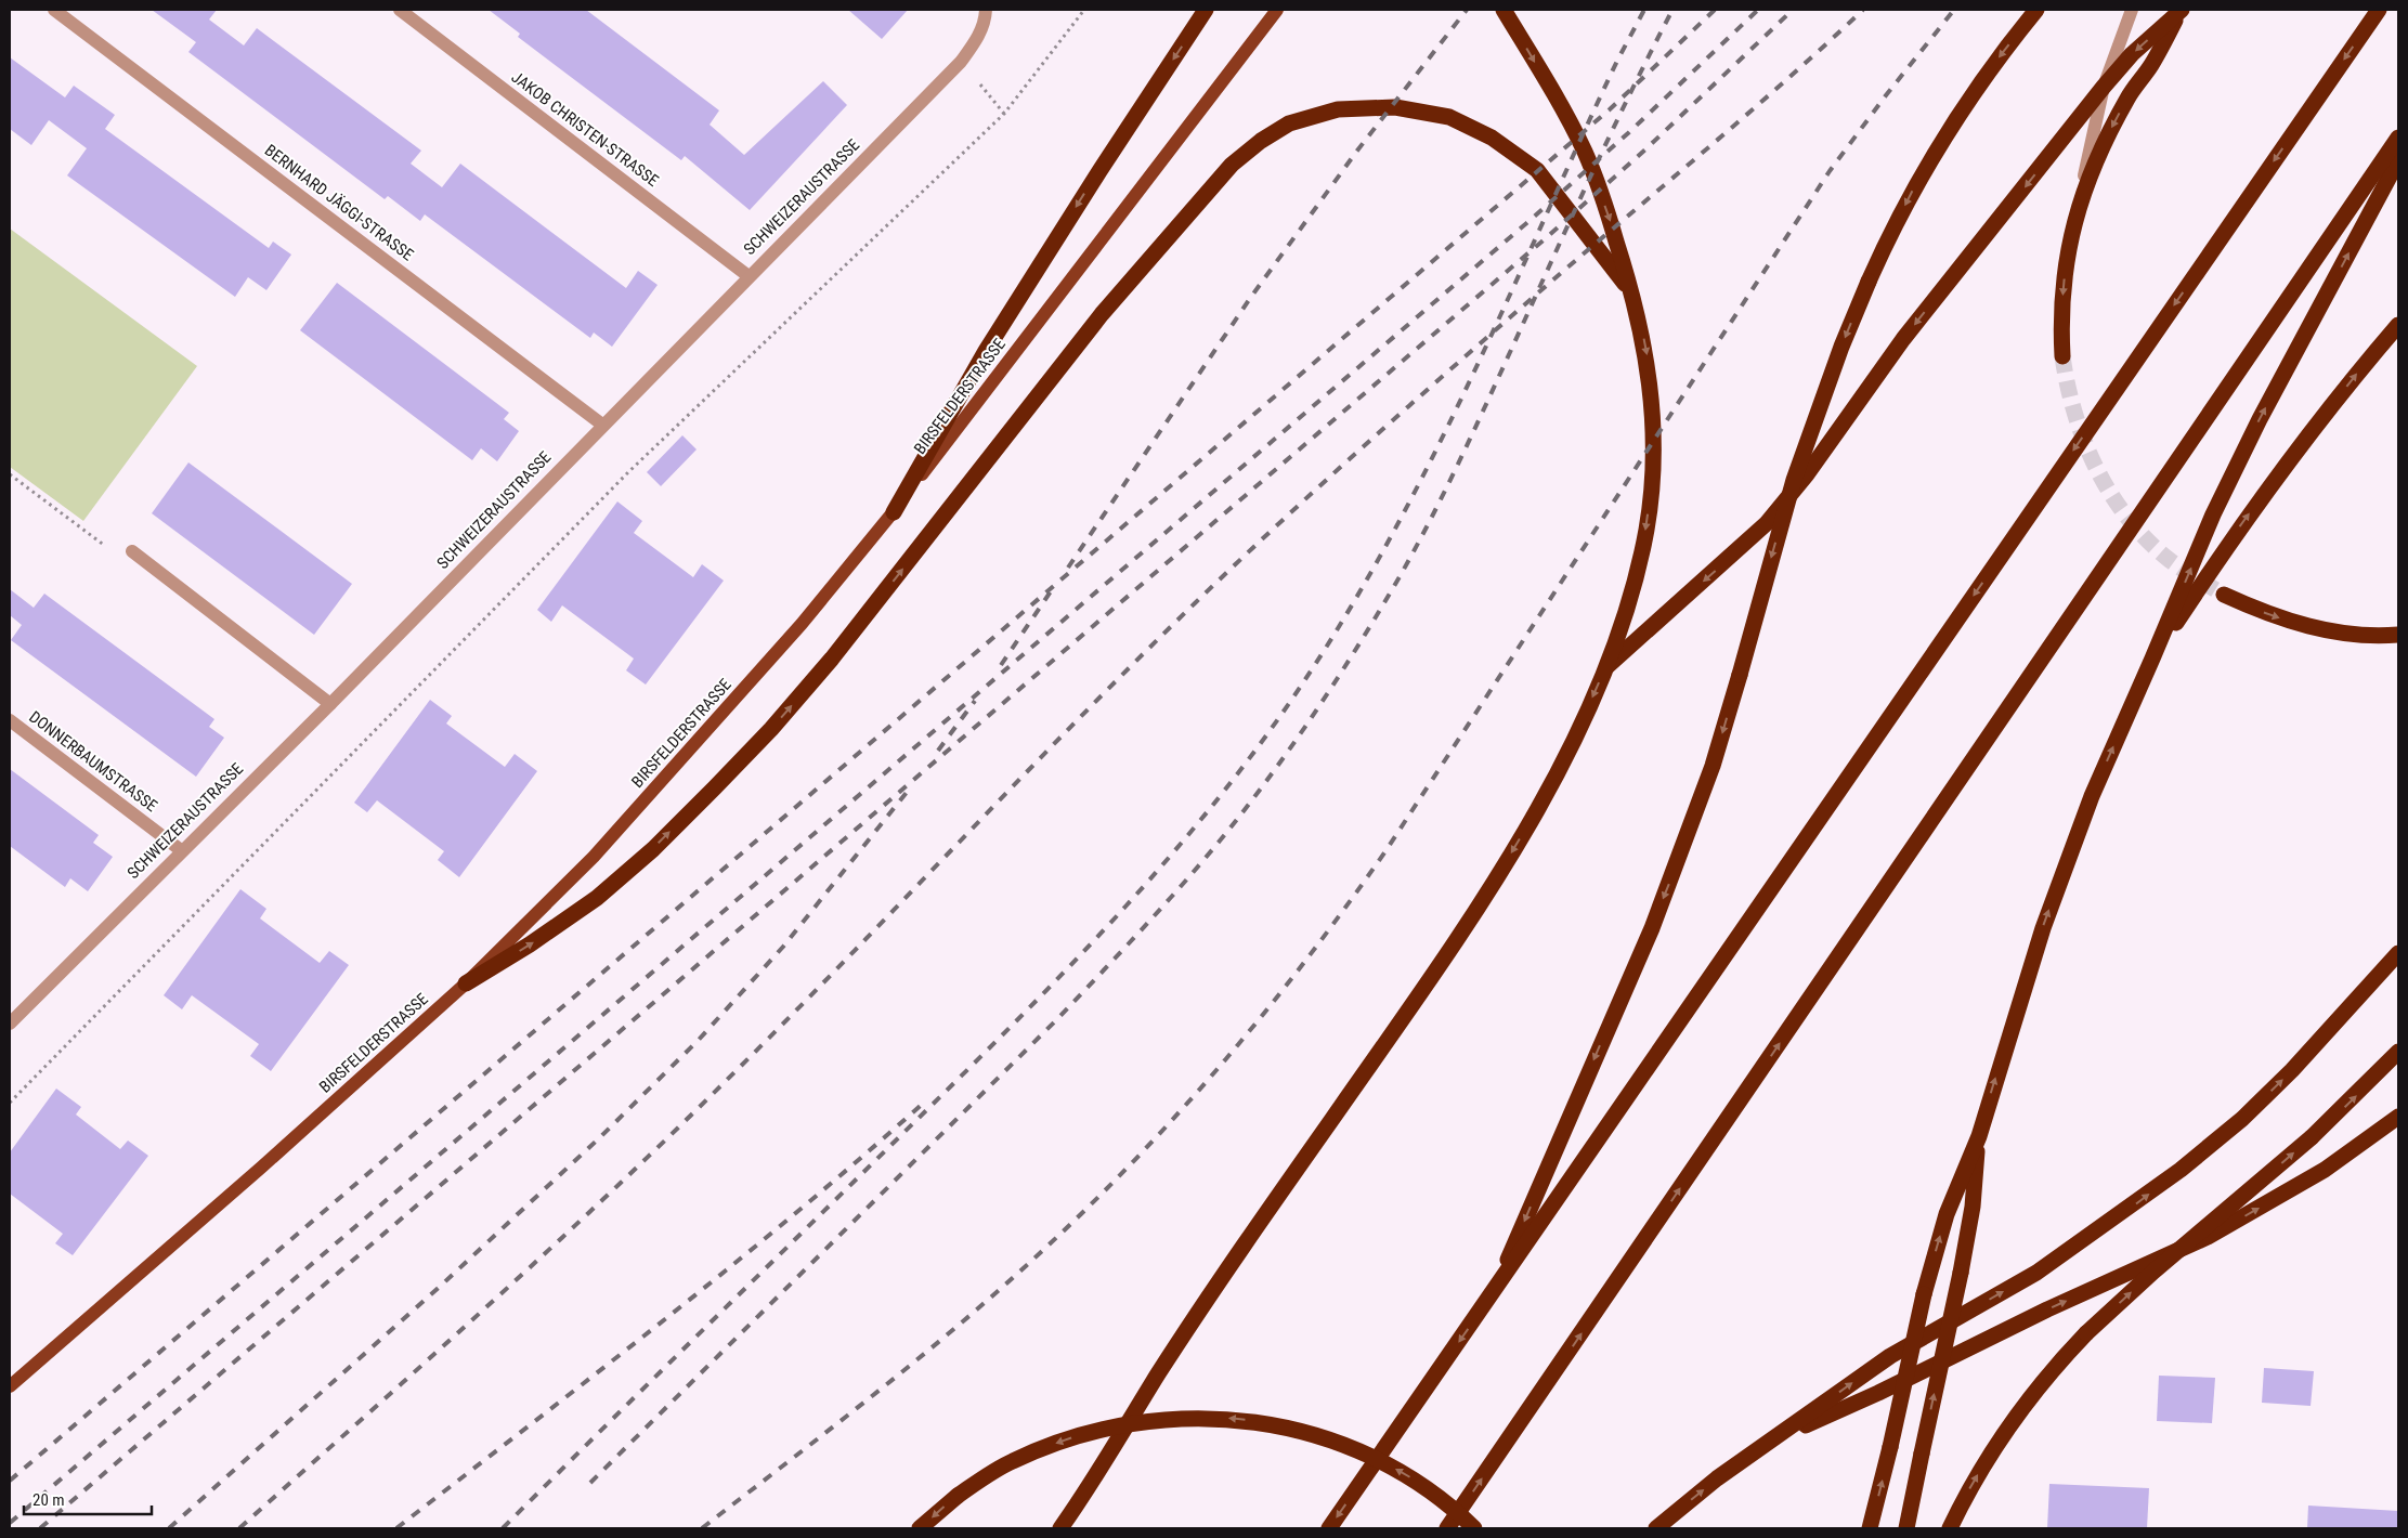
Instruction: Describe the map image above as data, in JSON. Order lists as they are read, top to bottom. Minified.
{"streets":{"main road":["BIRSFELDERSTRASSE"],"street":["JAKOB CHRISTEN-STRASSE","SCHWEIZERAUSTRASSE","BERNHARD JÄGGI-STRASSE","DONNERBAUMSTRASSE"]},"crossings":[["JAKOB CHRISTEN-STRASSE","SCHWEIZERAUSTRASSE"],["SCHWEIZERAUSTRASSE","BERNHARD JÄGGI-STRASSE"],["SCHWEIZERAUSTRASSE","DONNERBAUMSTRASSE"]],"scale_bar":"20 m"}
